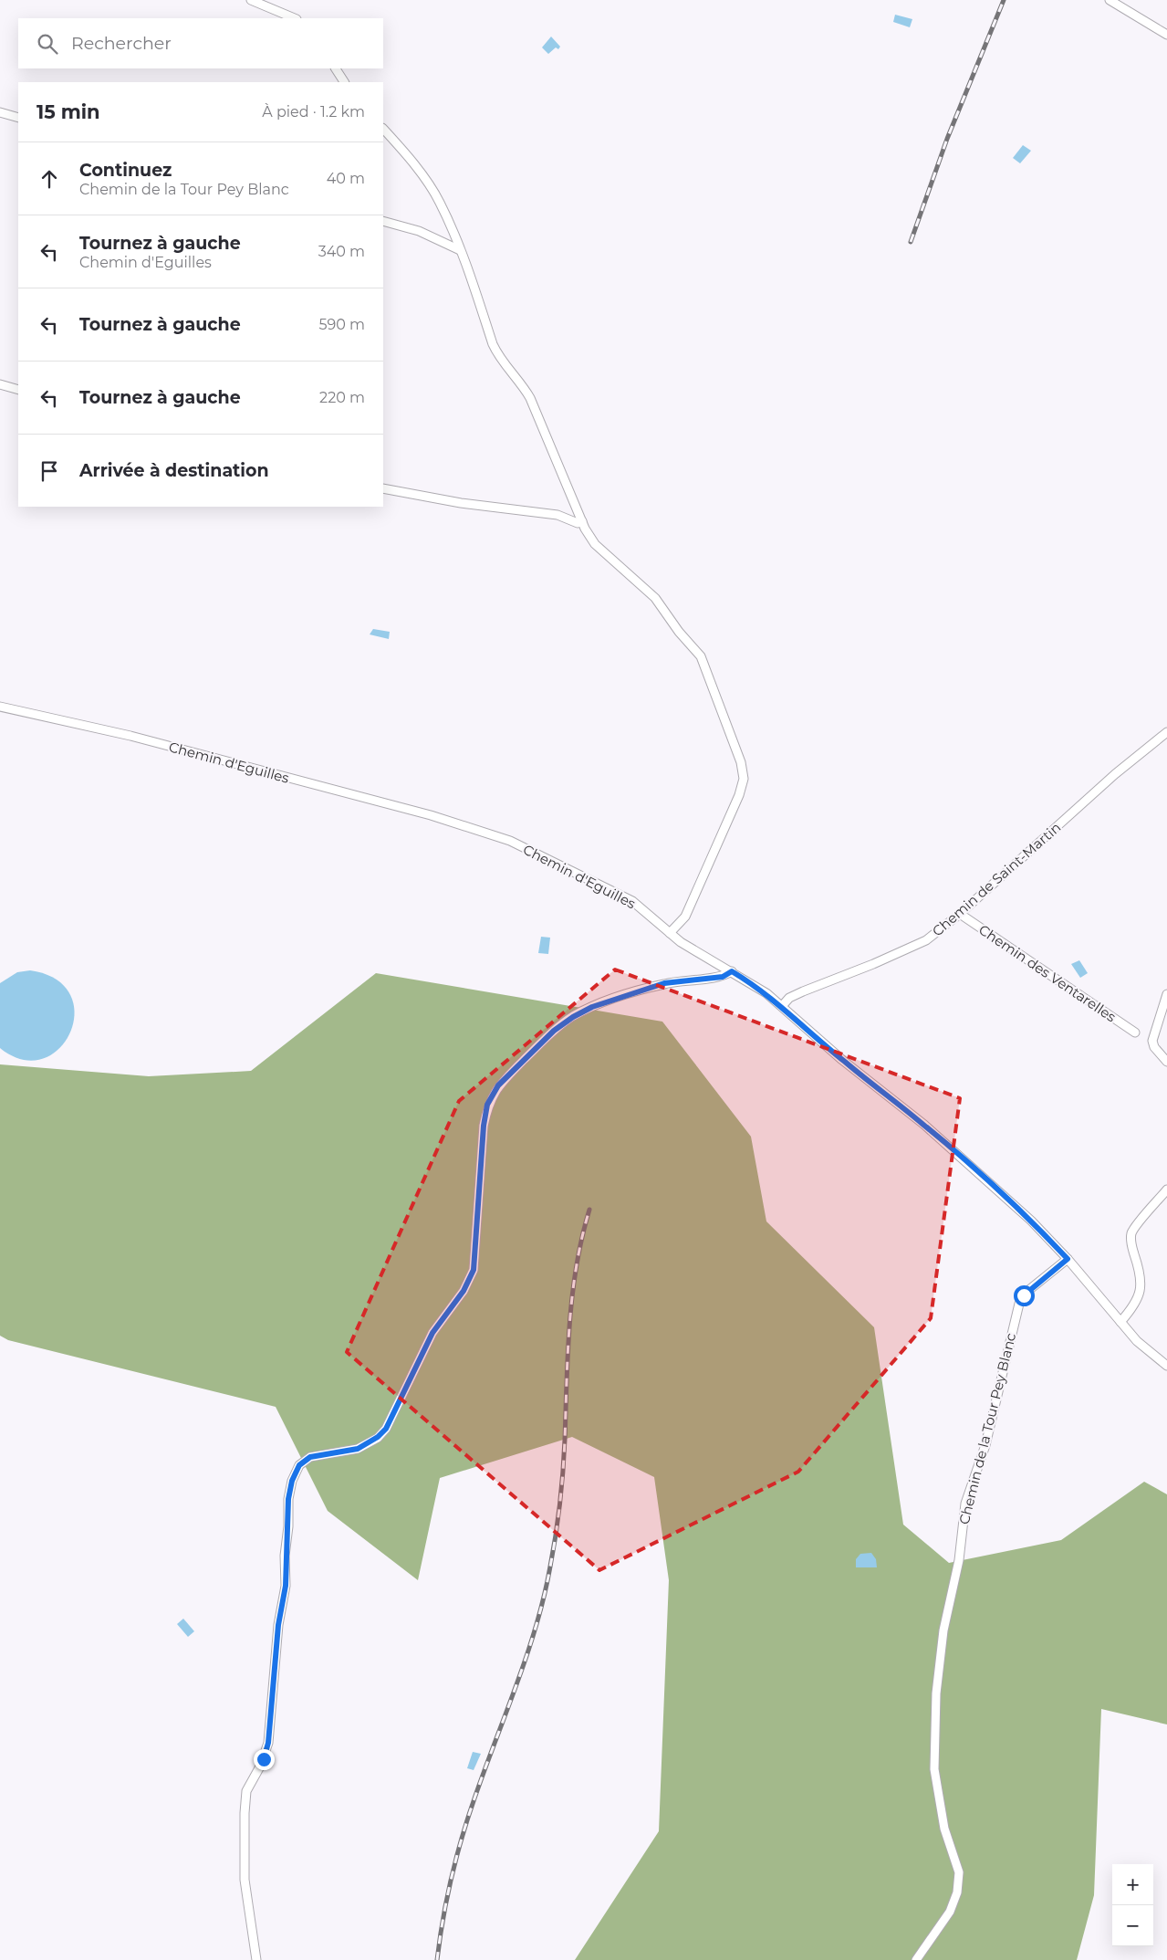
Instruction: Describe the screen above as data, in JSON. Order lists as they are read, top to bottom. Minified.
{"streets":{"street":["Chemin d'Eguilles","Chemin de Saint-Martin","Chemin des Ventarelles","Chemin de la Tour Pey Blanc"]},"crossings":[["Chemin d'Eguilles","Chemin de Saint-Martin"],["Chemin d'Eguilles","Chemin de la Tour Pey Blanc"],["Chemin de Saint-Martin","Chemin des Ventarelles"]],"page":{"search":"Rechercher","heading":["15 min","À pied · 1.2 km"],"list":[["Continuez","Chemin de la Tour Pey Blanc","40 m"],["Tournez à gauche","Chemin d'Eguilles","340 m"],["Tournez à gauche","590 m"],["Tournez à gauche","220 m"],"Arrivée à destination"],"map_buttons":["+","−"]}}
